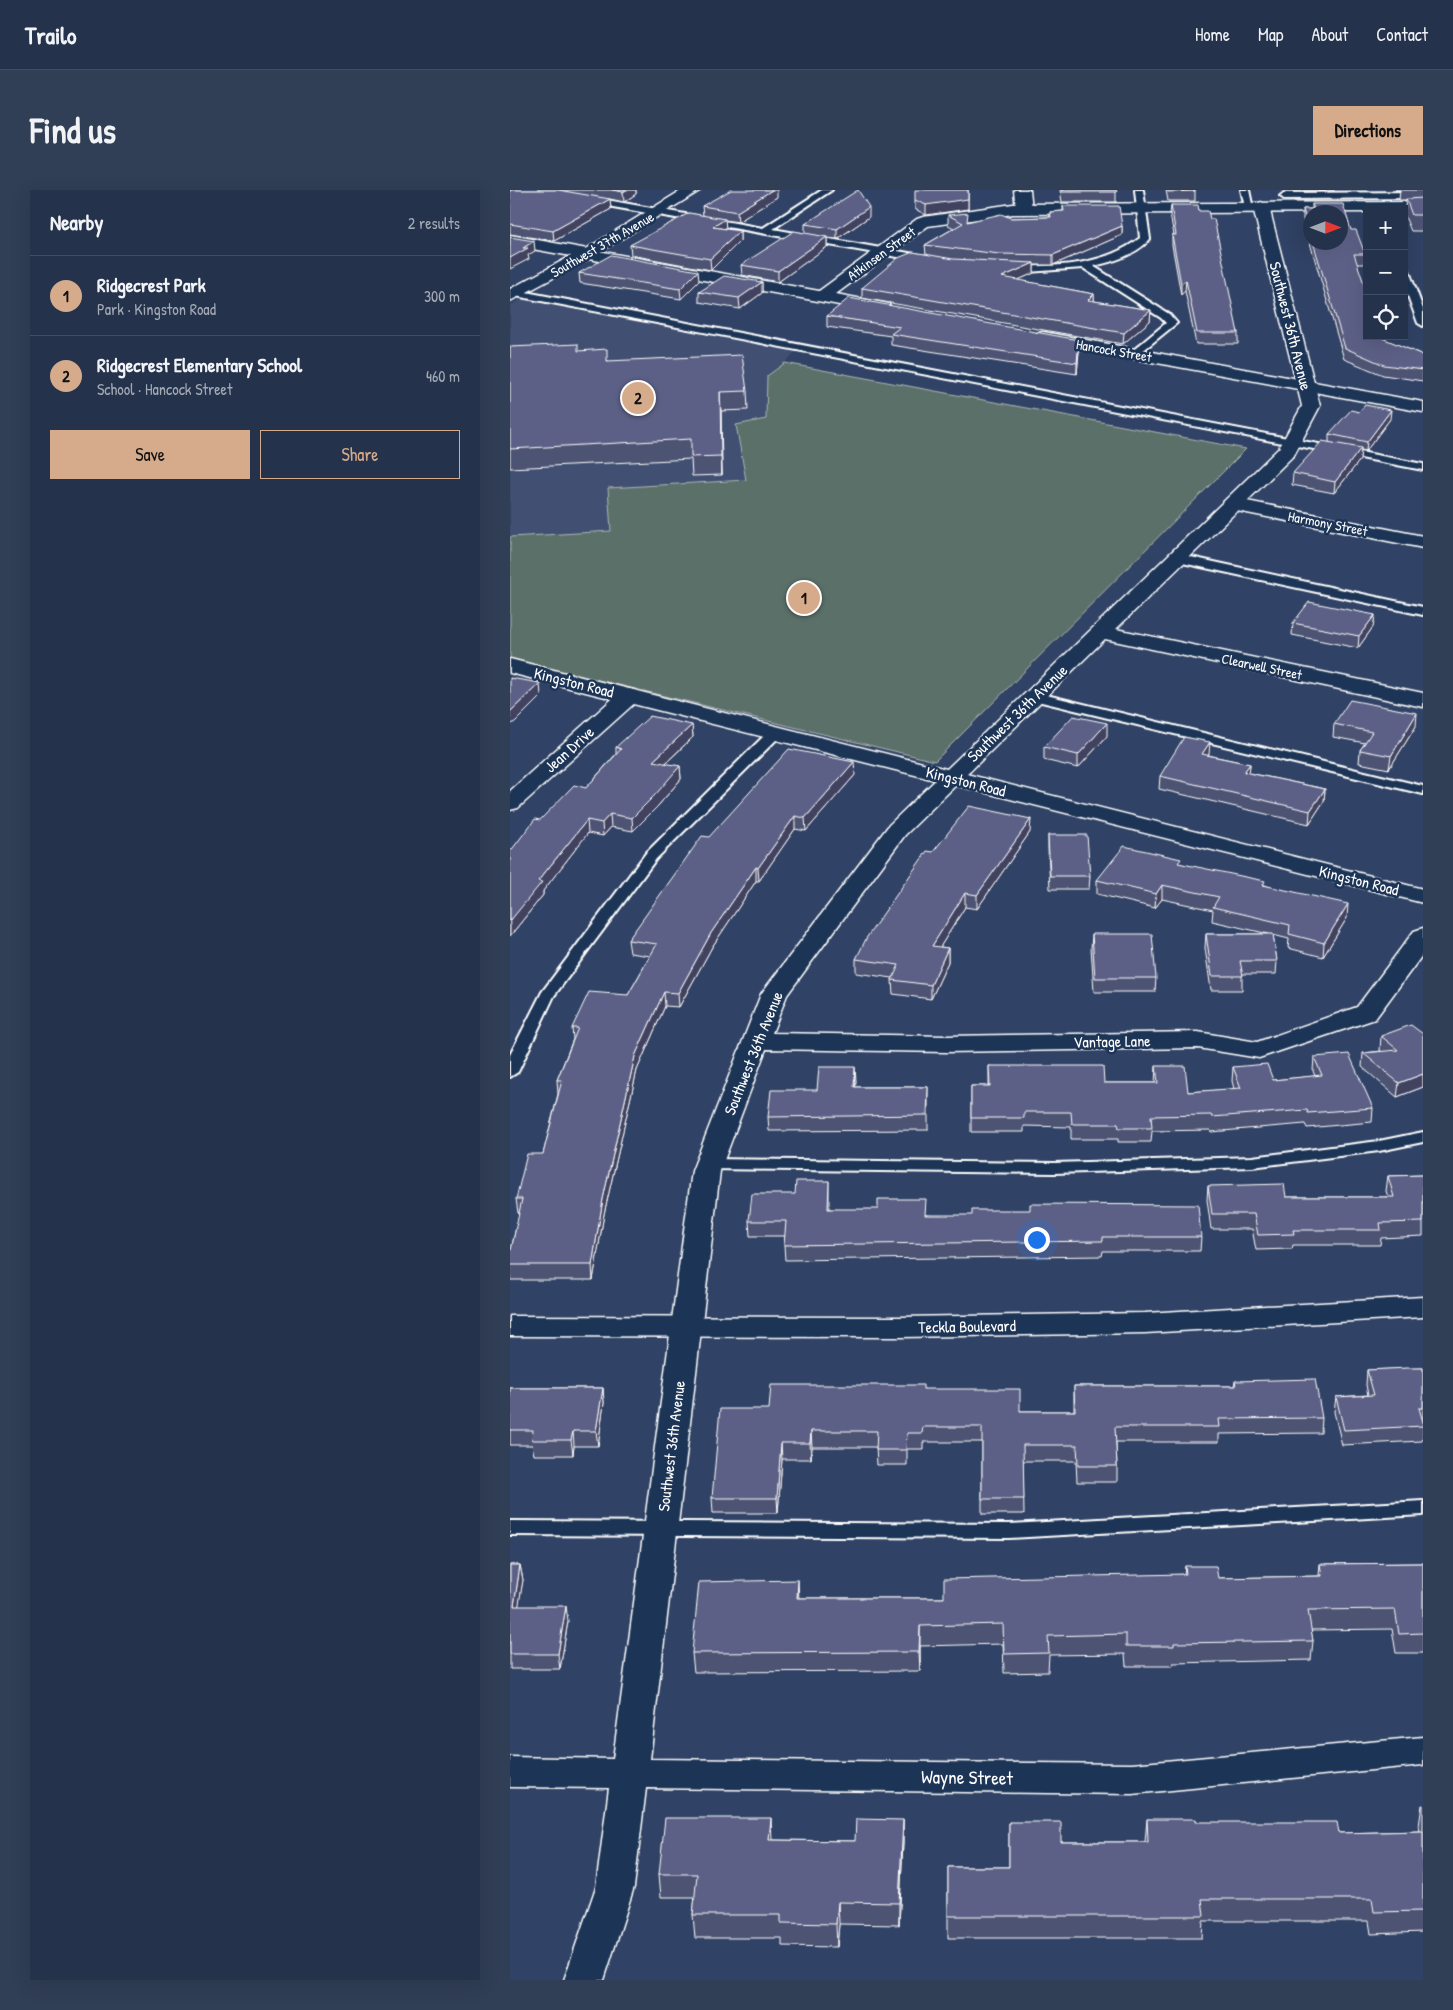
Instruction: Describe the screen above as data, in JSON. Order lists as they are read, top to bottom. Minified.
{"streets":{"street":["Southwest 37th Avenue","Atkinsen Street","Southwest 36th Avenue","Hancock Street","Harmony Street","Clearwell Street","Kingston Road","Jean Drive","Vantage Lane","Teckla Boulevard","Wayne Street"]},"crossings":[["Atkinsen Street","Southwest 36th Avenue"],["Southwest 36th Avenue","Hancock Street"],["Southwest 36th Avenue","Harmony Street"],["Southwest 36th Avenue","Clearwell Street"],["Southwest 36th Avenue","Kingston Road"],["Southwest 36th Avenue","Vantage Lane"],["Southwest 36th Avenue","Teckla Boulevard"],["Southwest 36th Avenue","Wayne Street"],["Kingston Road","Jean Drive"]],"north":"right","page":{"header":"Trailo","nav":["Home","Map","About","Contact"],"buttons":["Directions",["Save","Share"]],"title":"Find us","heading":["Nearby","2 results"],"map_buttons":["+","−"],"list":[{"mark":"1","name":"Ridgecrest Park","note":"Park · Kingston Road","value":"300 m"},{"mark":"2","name":"Ridgecrest Elementary School","note":"School · Hancock Street","value":"460 m"}],"pins":["2","1"]}}
